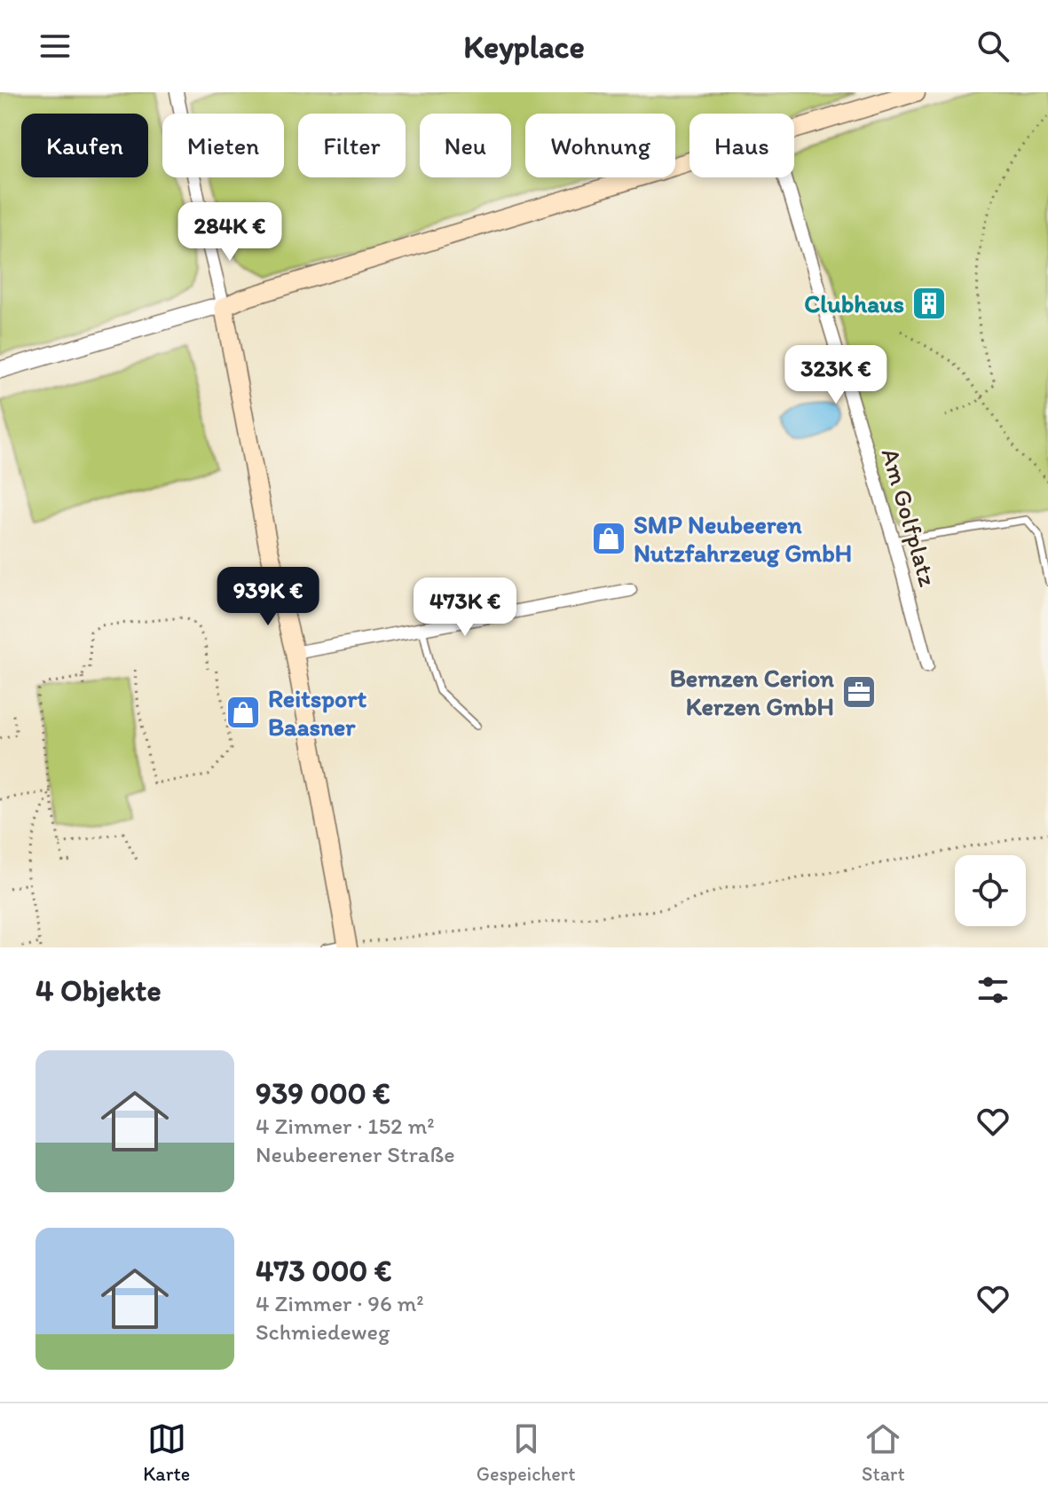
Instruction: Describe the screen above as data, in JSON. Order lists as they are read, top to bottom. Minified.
{"streets":{"street":["Am Golfplatz"]},"places":{"building":["Clubhaus"],"shop":["SMP Neubeeren Nutzfahrzeug GmbH","Reitsport Baasner"],"office":["Bernzen Cerion Kerzen GmbH"]},"page":{"header":"Keyplace","chip":["Kaufen","Mieten","Filter","Neu","Wohnung","Haus"],"price":["284K €","323K €","939K €","473K €"],"heading":"4 Objekte","list":[{"name":"939 000 €","note":"4 Zimmer · 152 m² · Neubeerener Straße"},{"name":"473 000 €","note":"4 Zimmer · 96 m² · Schmiedeweg"}],"tabs":["Karte","Gespeichert","Start"]}}
